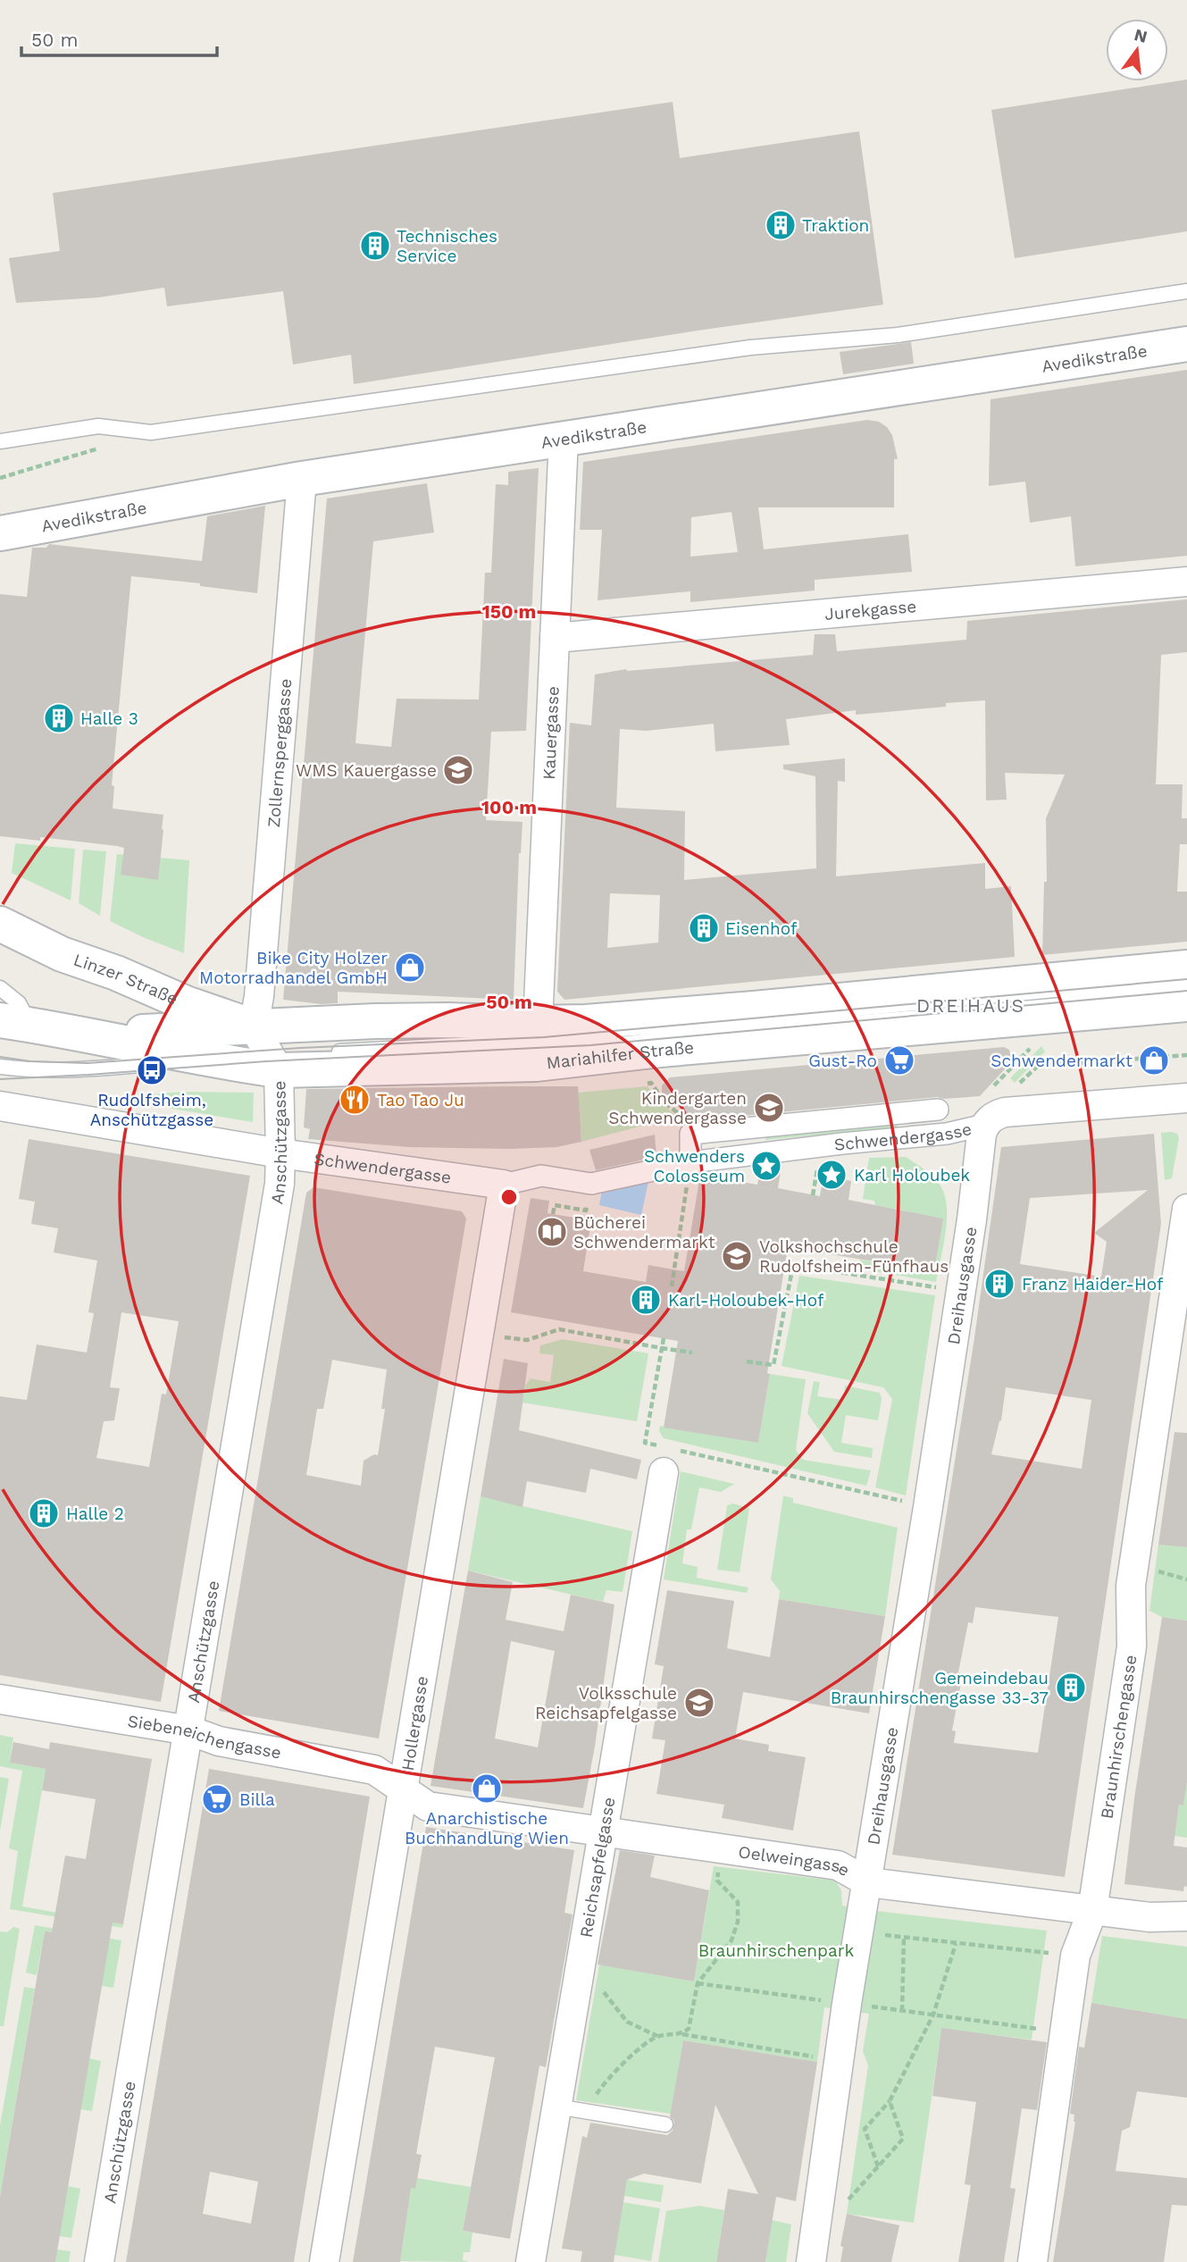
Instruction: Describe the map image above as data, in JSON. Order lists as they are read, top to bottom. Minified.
{"streets":{"street":["Avedikstraße","Jurekgasse","Kauergasse","Zollernsperggasse","Linzer Straße","Mariahilfer Straße","Schwendergasse","Anschützgasse","Dreihausgasse","Hollergasse","Siebeneichengasse","Braunhirschengasse","Oelweingasse","Reichsapfelgasse"]},"crossings":[["Avedikstraße","Kauergasse"],["Avedikstraße","Zollernsperggasse"],["Jurekgasse","Kauergasse"],["Kauergasse","Mariahilfer Straße"],["Zollernsperggasse","Linzer Straße"],["Zollernsperggasse","Mariahilfer Straße"],["Zollernsperggasse","Anschützgasse"],["Linzer Straße","Mariahilfer Straße"],["Linzer Straße","Anschützgasse"],["Mariahilfer Straße","Anschützgasse"],["Schwendergasse","Anschützgasse"],["Schwendergasse","Dreihausgasse"],["Schwendergasse","Hollergasse"],["Anschützgasse","Siebeneichengasse"],["Dreihausgasse","Oelweingasse"],["Hollergasse","Siebeneichengasse"],["Hollergasse","Oelweingasse"],["Siebeneichengasse","Oelweingasse"],["Braunhirschengasse","Oelweingasse"],["Oelweingasse","Reichsapfelgasse"]],"districts":["DREIHAUS"],"parks":["Braunhirschenpark"],"places":{"building":["Traktion","Technisches Service","Halle 3","Eisenhof","Franz Haider-Hof","Karl-Holoubek-Hof","Halle 2","Gemeindebau Braunhirschengasse 33-37"],"school or university":["WMS Kauergasse","Kindergarten Schwendergasse","Volkshochschule Rudolfsheim-Fünfhaus","Volksschule Reichsapfelgasse"],"shop":["Bike City Holzer Motorradhandel GmbH","Schwendermarkt","Anarchistische Buchhandlung Wien"],"supermarket":["Gust-Ro","Billa"],"bus stop":["Rudolfsheim, Anschützgasse"],"restaurant":["Tao Tao Ju"],"place":["Schwenders Colosseum","Karl Holoubek"],"library":["Bücherei Schwendermarkt"]},"scale_bar":"50 m","north":"top","rings":["150 m","100 m","50 m"]}
